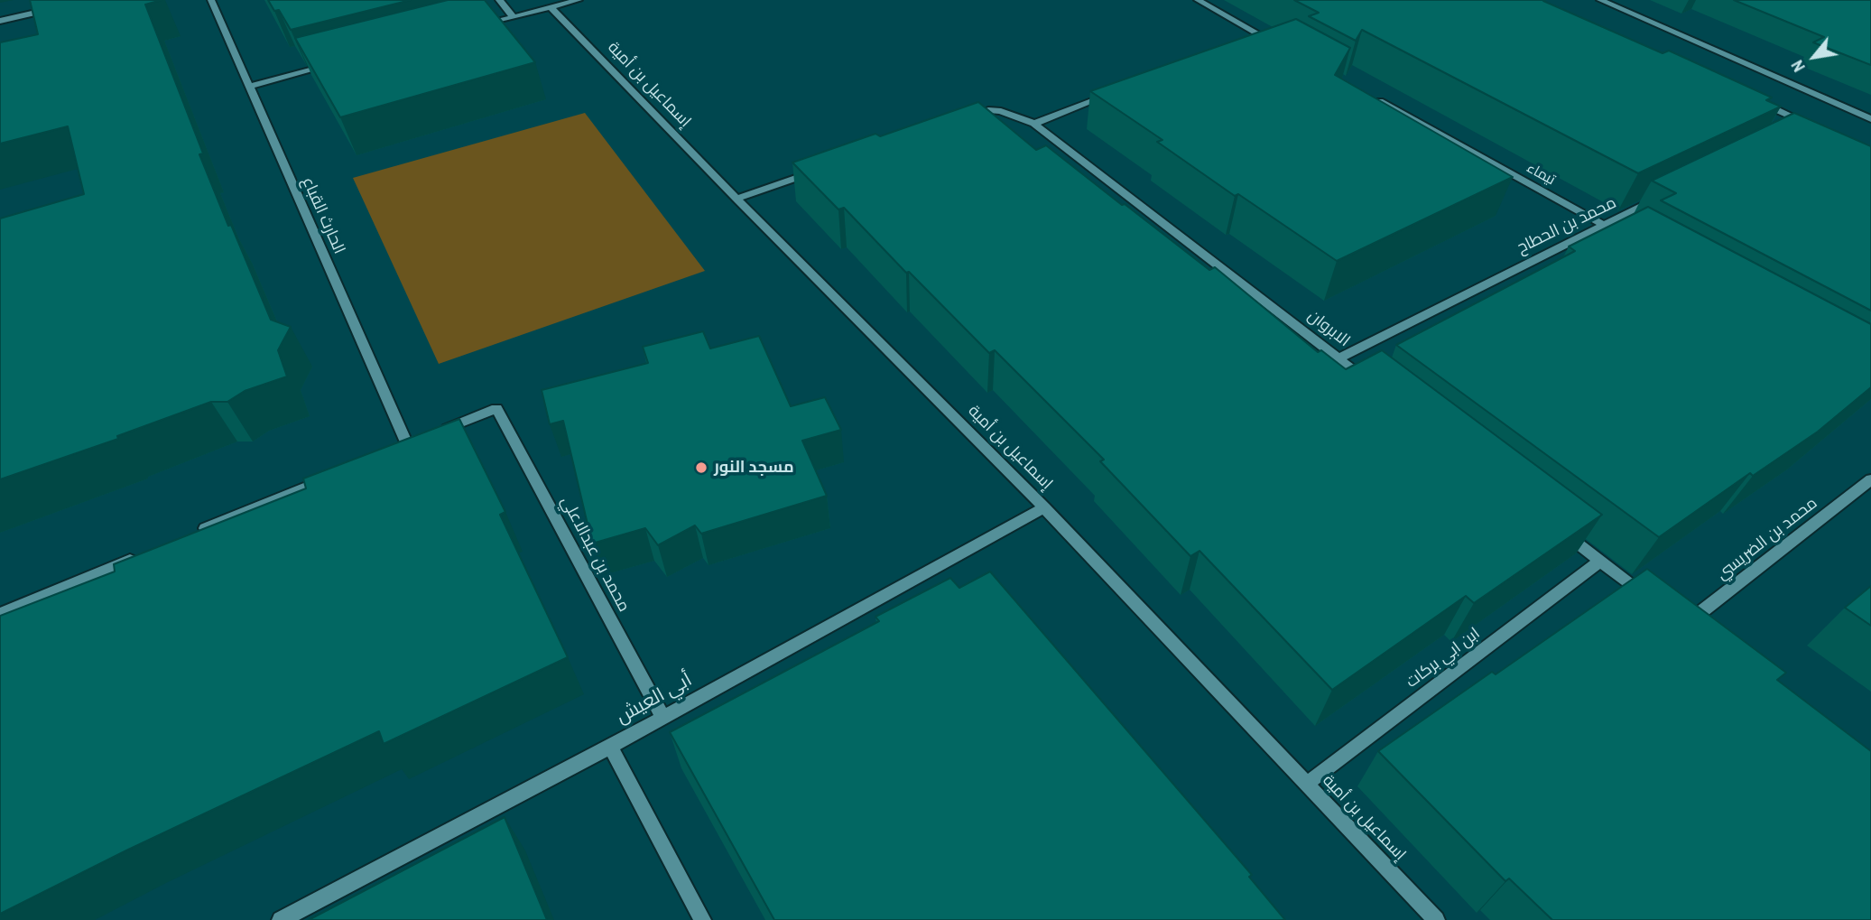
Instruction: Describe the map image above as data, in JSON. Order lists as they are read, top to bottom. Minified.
{"streets":{"street":["إسماعيل بن أمية","تيماء","الحارث القباع","محمد بن الحطاح","الابروان","محمد بن الضريسي","محمد بن عبدالاعلي","ابن ابي بركات","أبي العيش"]},"crossings":[["إسماعيل بن أمية","ابن ابي بركات"],["إسماعيل بن أمية","أبي العيش"],["تيماء","محمد بن الحطاح"],["الحارث القباع","محمد بن عبدالاعلي"],["محمد بن الحطاح","الابروان"],["محمد بن عبدالاعلي","أبي العيش"]],"places":["مسجد النور"],"north":"bottom left"}
